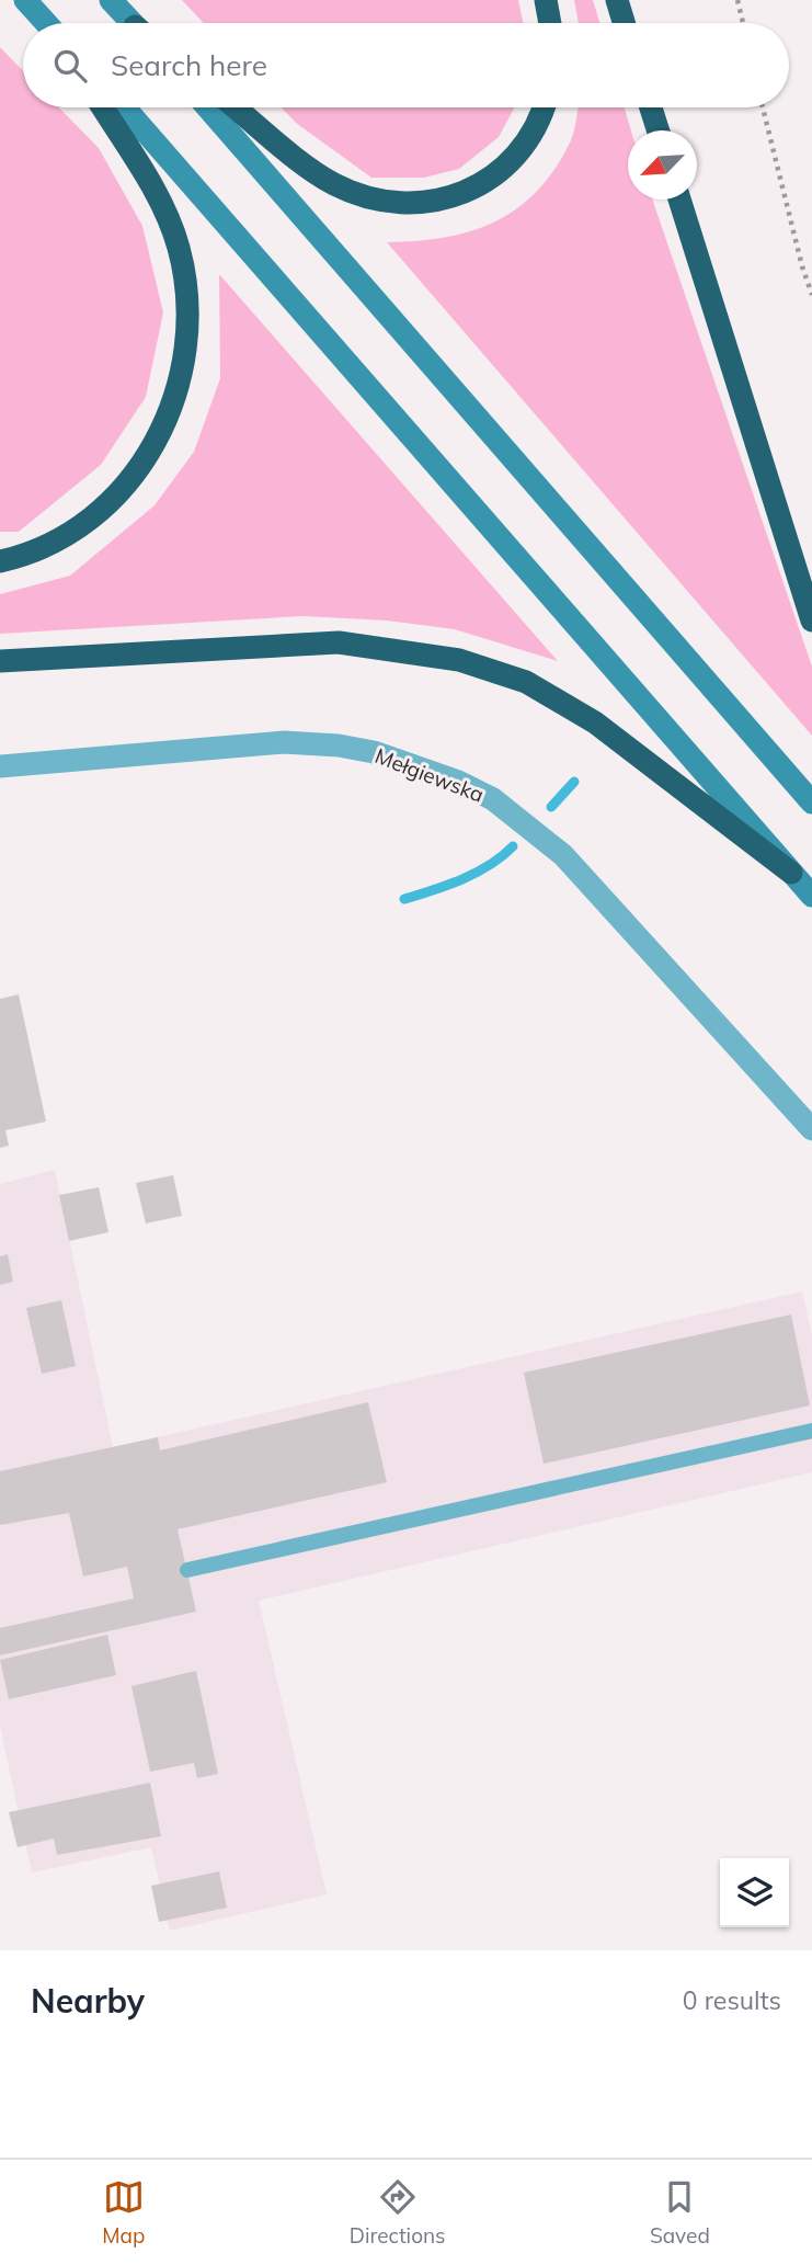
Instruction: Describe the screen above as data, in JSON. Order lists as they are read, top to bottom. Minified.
{"streets":{"street":["Mełgiewska"]},"north":"bottom left","page":{"search":"Search here","heading":["Nearby","0 results"],"nav":["Map","Directions","Saved"]}}
